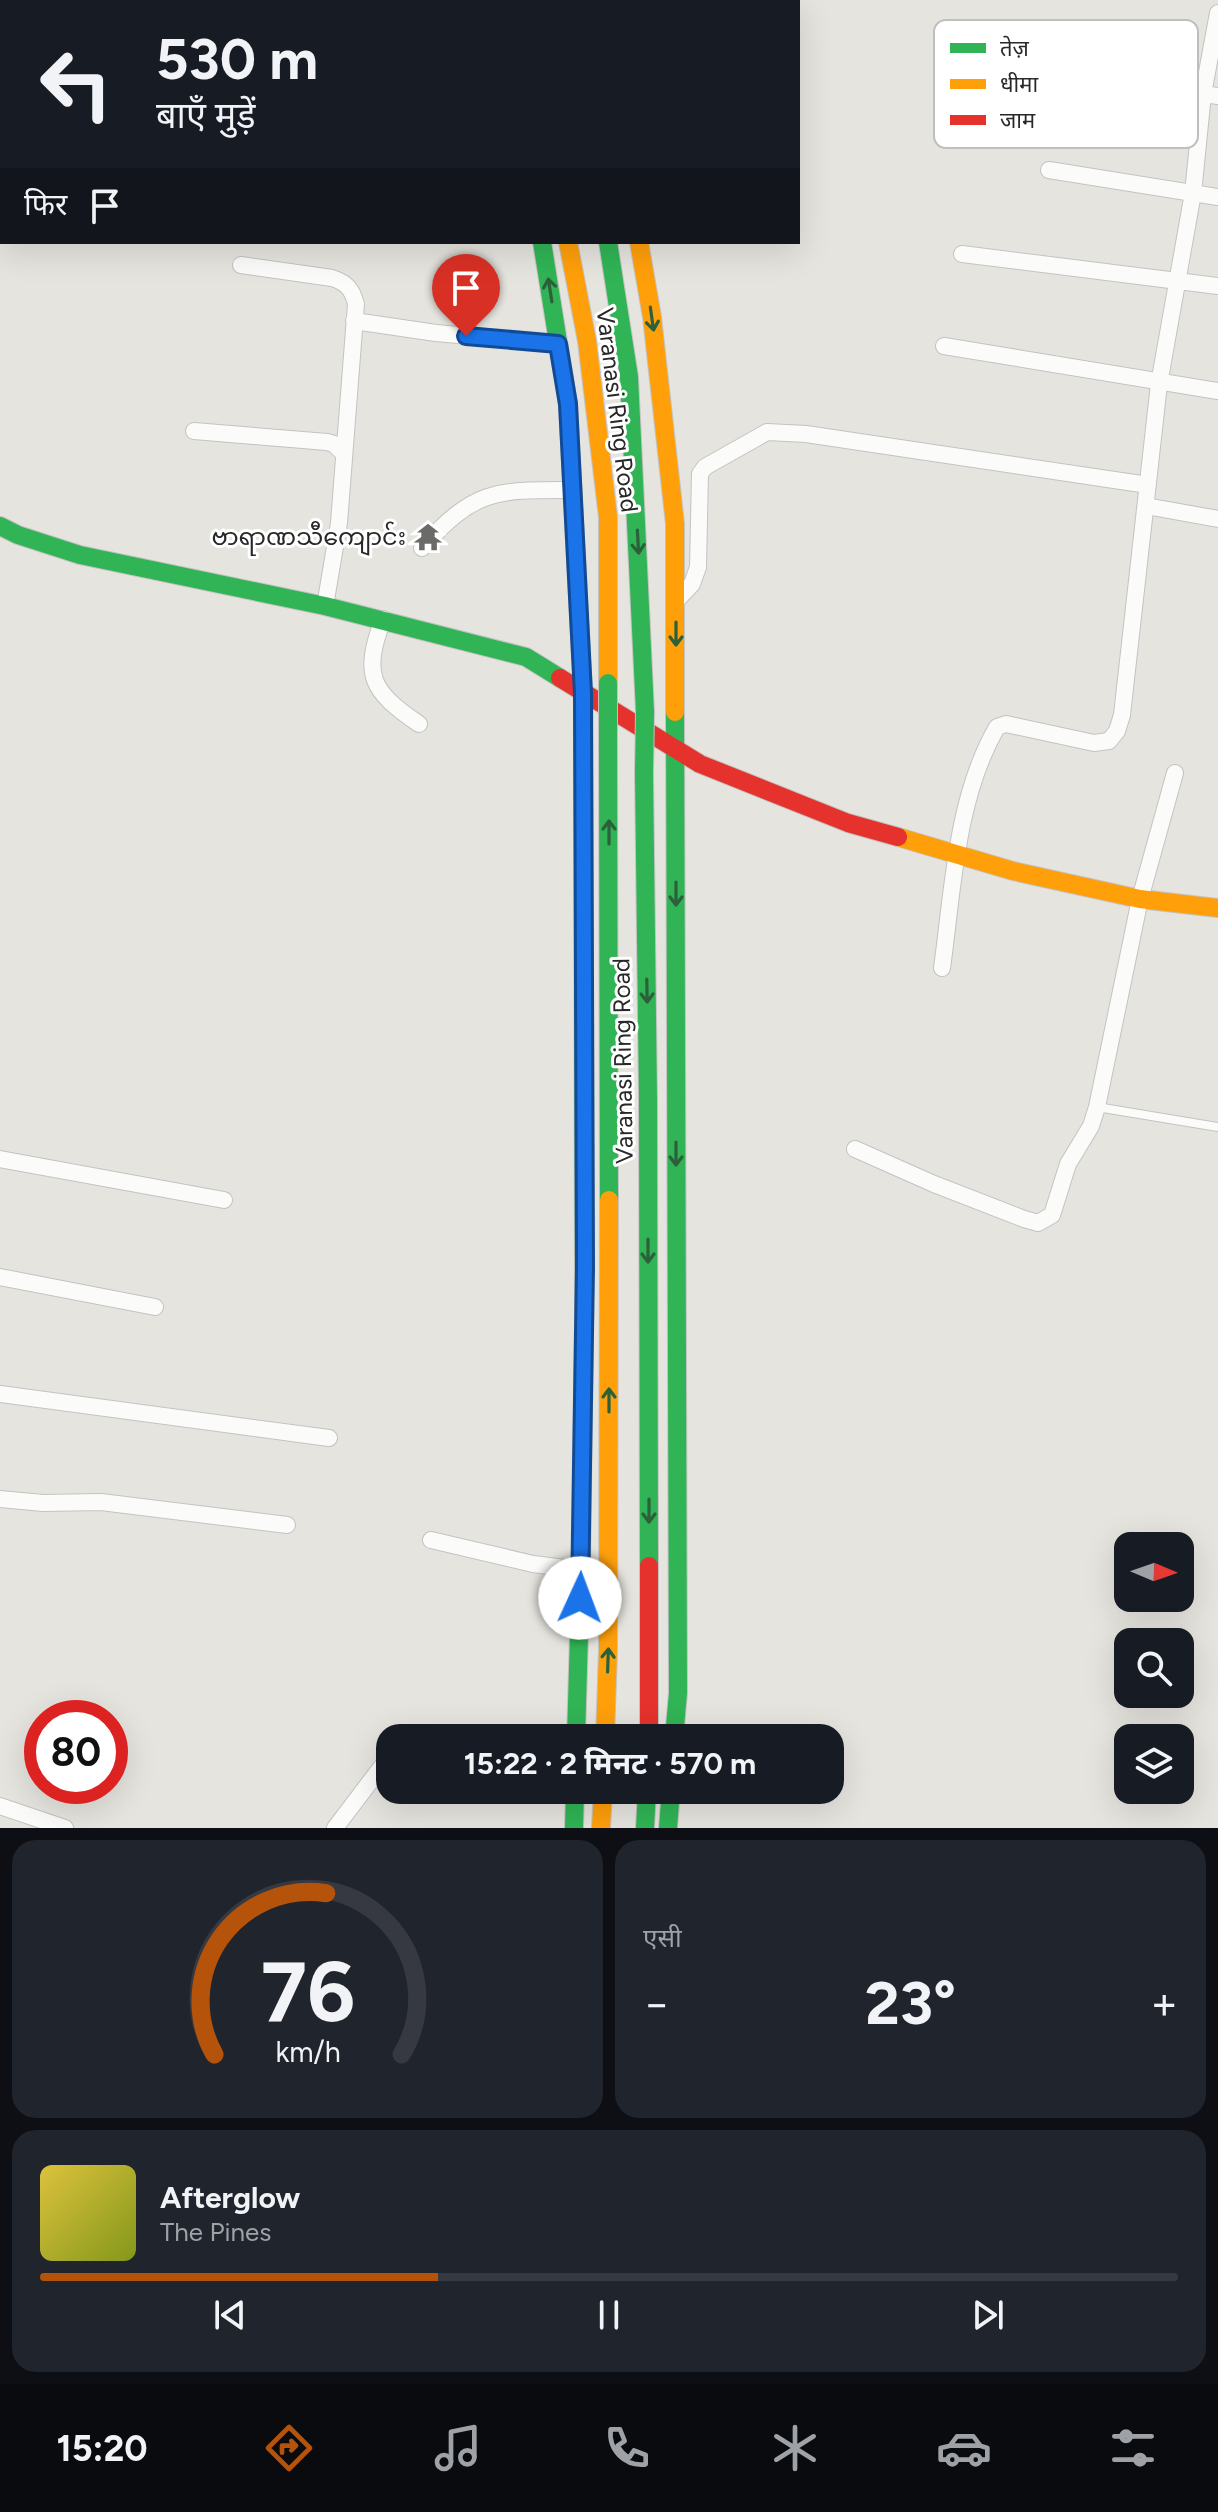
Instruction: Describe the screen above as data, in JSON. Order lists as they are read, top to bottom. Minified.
{"streets":{"main road":["Varanasi Ring Road"]},"places":{"temple":["ဗာရာဏသီကျောင်း"]},"legend":["तेज़","धीमा","जाम"],"north":"right","page":{"turn":["530 m","बाएँ मुड़ें"],"then":"फिर","limit":"80","trip":"15:22 · 2 मिनट · 570 m","tile":"एसी","heat":["−","23°","+"],"song":["Afterglow","The Pines"],"tabs":"15:20","gauge":["76","km/h"]}}
